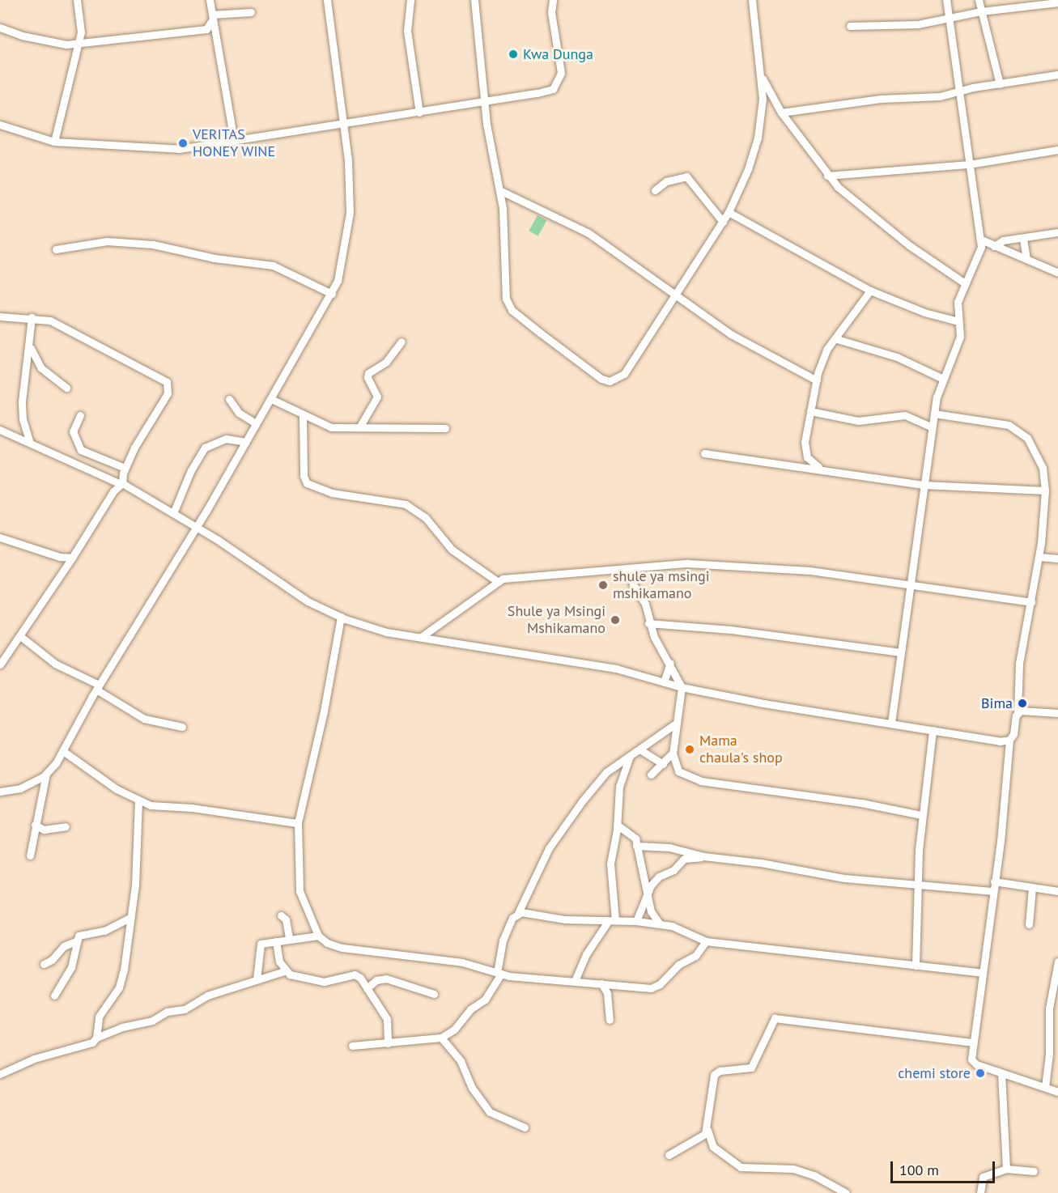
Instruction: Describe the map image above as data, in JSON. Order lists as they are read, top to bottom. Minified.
{"places":["Kwa Dunga","VERITAS HONEY WINE","shule ya msingi mshikamano","Shule ya Msingi Mshikamano","Bima","Mama chaula's shop","chemi store"],"scale_bar":"100 m"}
